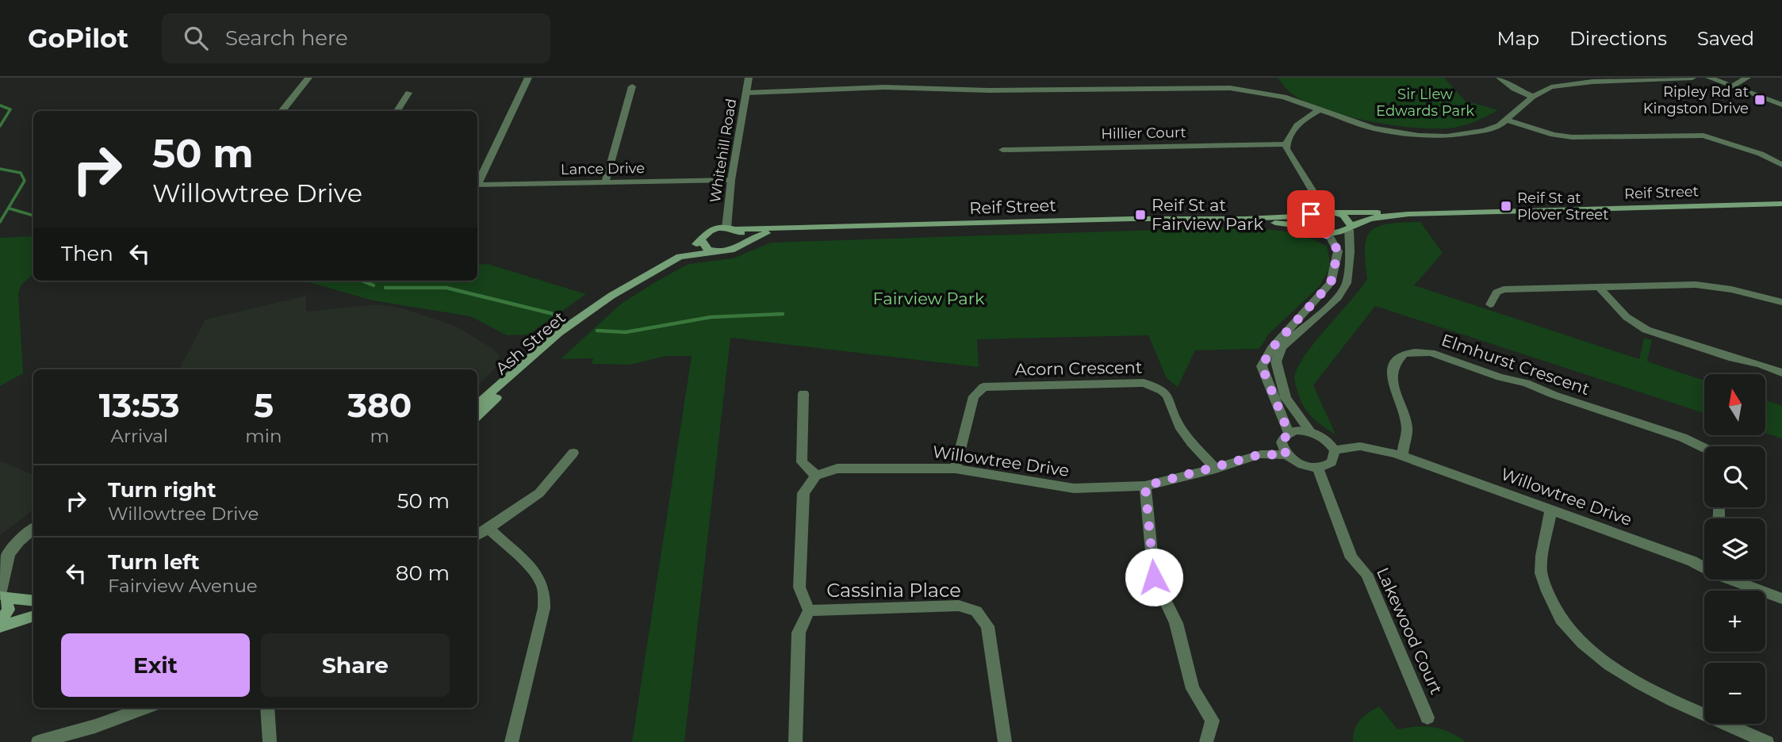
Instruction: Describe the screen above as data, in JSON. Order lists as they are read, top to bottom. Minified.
{"streets":{"main road":["Reif Street","Ash Street"],"street":["Hillier Court","Whitehill Road","Lance Drive","Elmhurst Crescent","Acorn Crescent","Willowtree Drive","Cassinia Place","Lakewood Court"]},"crossings":[["Whitehill Road","Lance Drive"],["Whitehill Road","Reif Street"],["Whitehill Road","Ash Street"],["Reif Street","Ash Street"],["Elmhurst Crescent","Willowtree Drive"],["Acorn Crescent","Willowtree Drive"],["Willowtree Drive","Lakewood Court"]],"parks":["Sir Llew Edwards Park","Fairview Park"],"places":{"transit":["Ripley Rd at Kingston Drive","Reif St at Plover Street","Reif St at Fairview Park"]},"north":"top","page":{"header":"GoPilot","search":"Search here","nav":["Map","Directions","Saved"],"turn":["50 m","Willowtree Drive"],"then":"Then","eta":["13:53","Arrival","5","min","380","m"],"map_buttons":["+","−"],"list":[{"name":"Turn right","note":"Willowtree Drive","value":"50 m"},{"name":"Turn left","note":"Fairview Avenue","value":"80 m"}],"buttons":["Exit","Share"]}}
